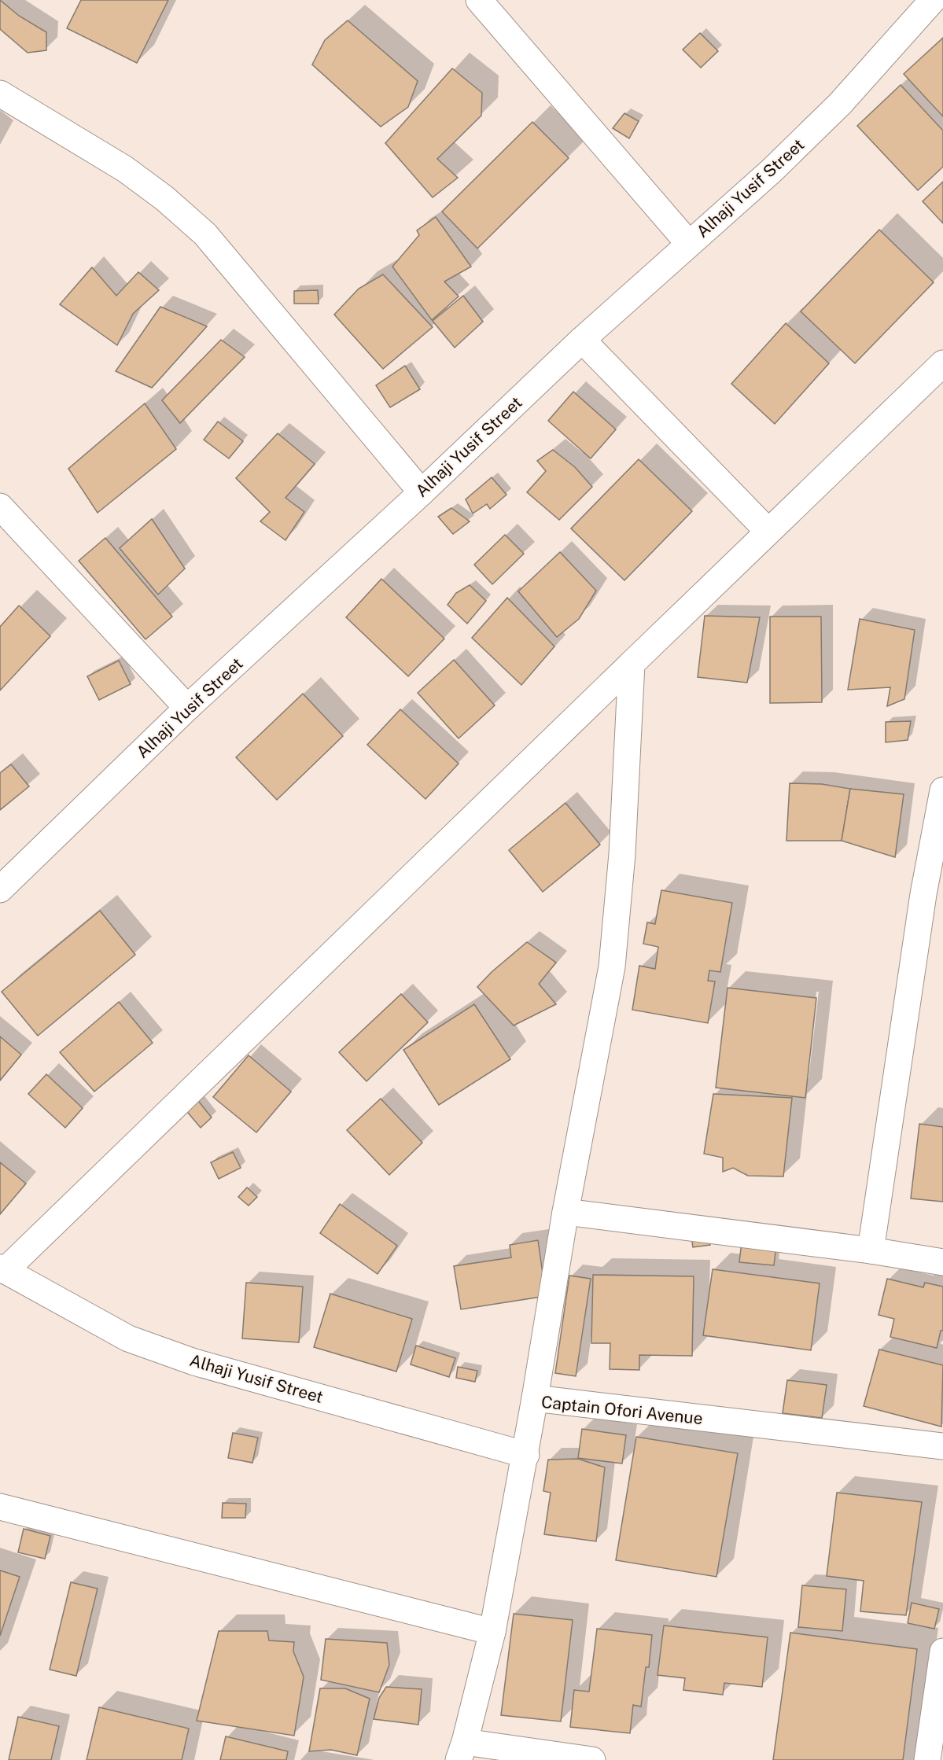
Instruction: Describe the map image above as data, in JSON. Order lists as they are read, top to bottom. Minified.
{"streets":{"street":["Alhaji Yusif Street","Captain Ofori Avenue"]},"crossings":[["Alhaji Yusif Street","Captain Ofori Avenue"]]}
